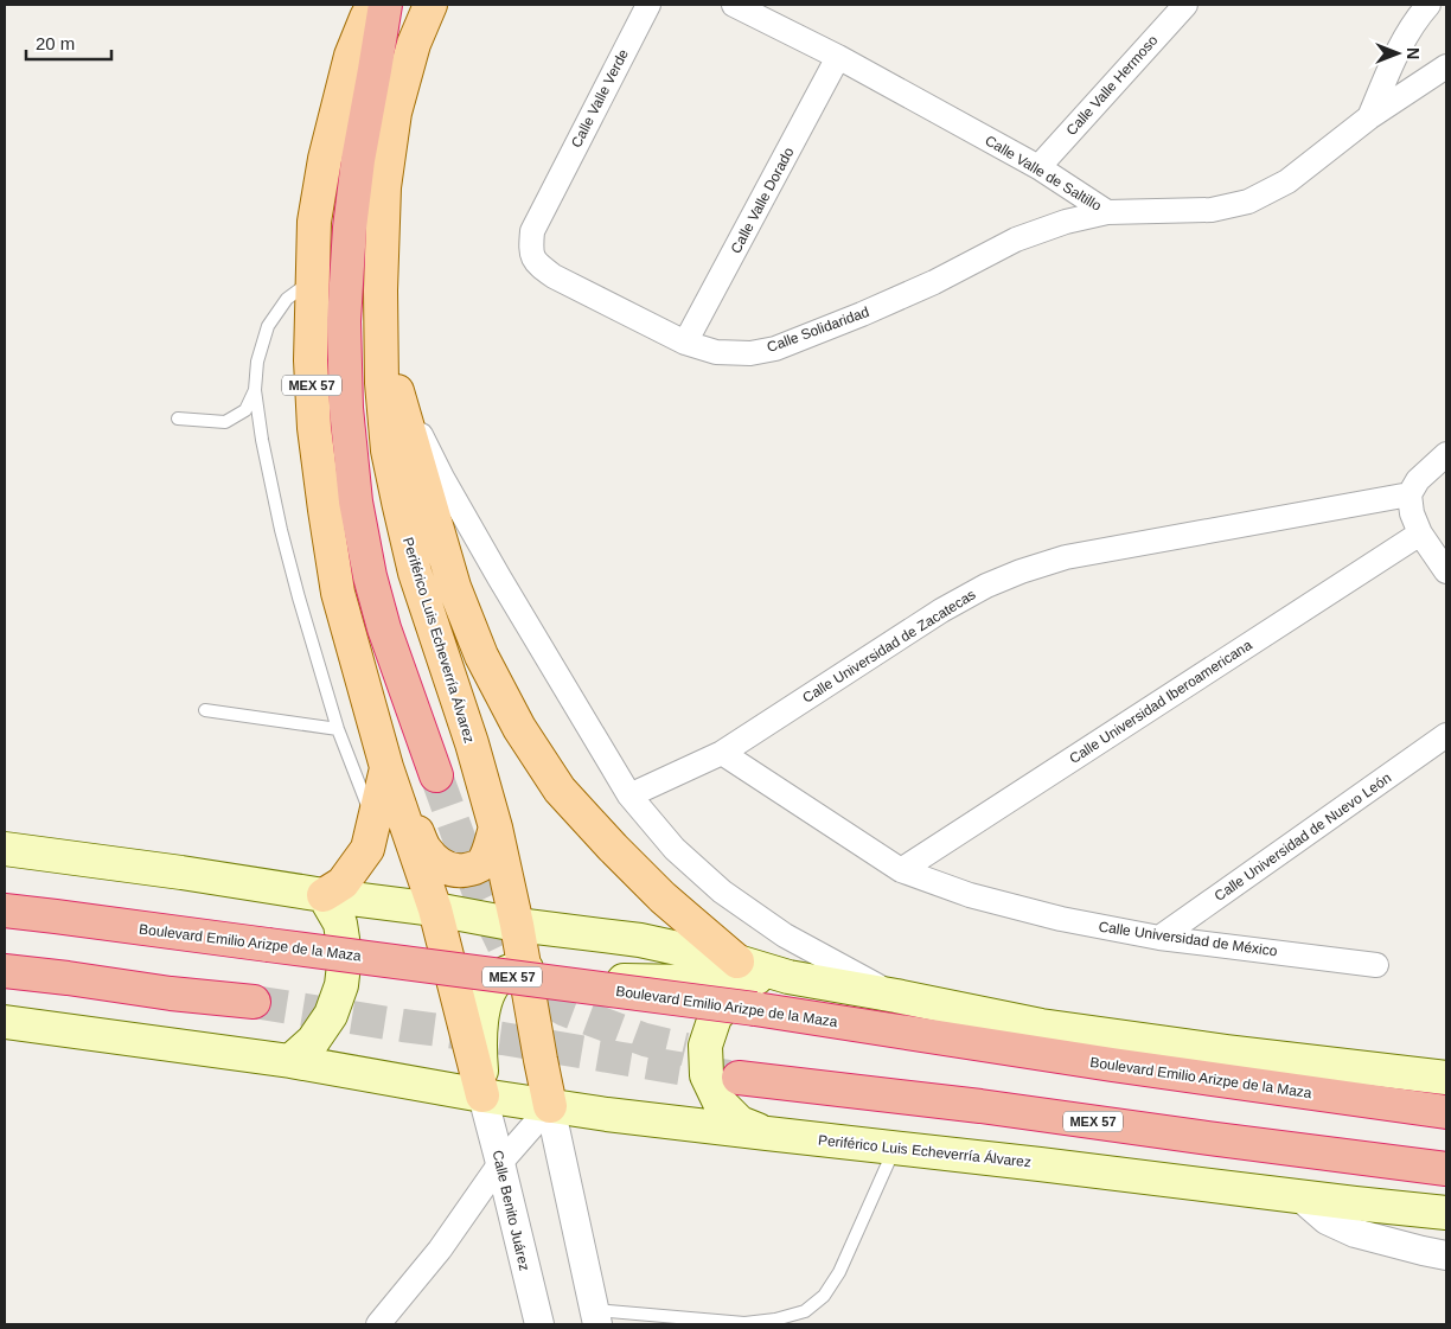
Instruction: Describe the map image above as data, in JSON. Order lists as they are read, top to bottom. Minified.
{"streets":{"highway":["MEX 57","Boulevard Emilio Arizpe de la Maza"],"main road":["Periférico Luis Echeverría Álvarez"],"street":["Calle Valle Hermoso","Calle Valle Verde","Calle Valle de Saltillo","Calle Valle Dorado","Calle Solidaridad","Calle Universidad de Zacatecas","Calle Universidad Iberoamericana","Calle Universidad de Nuevo León","Calle Universidad de México","Calle Benito Juárez"]},"crossings":[["Calle Valle Hermoso","Calle Valle de Saltillo"],["Calle Valle Verde","Calle Solidaridad"],["Calle Valle de Saltillo","Calle Valle Dorado"],["Calle Valle de Saltillo","Calle Solidaridad"],["Calle Valle Dorado","Calle Solidaridad"],["MEX 57","Periférico Luis Echeverría Álvarez"],["MEX 57","Calle Benito Juárez"],["Periférico Luis Echeverría Álvarez","Calle Benito Juárez"],["Calle Universidad de Zacatecas","Calle Universidad de México"],["Calle Universidad Iberoamericana","Calle Universidad de México"],["Calle Universidad de Nuevo León","Calle Universidad de México"]],"scale_bar":"20 m","north":"right"}
